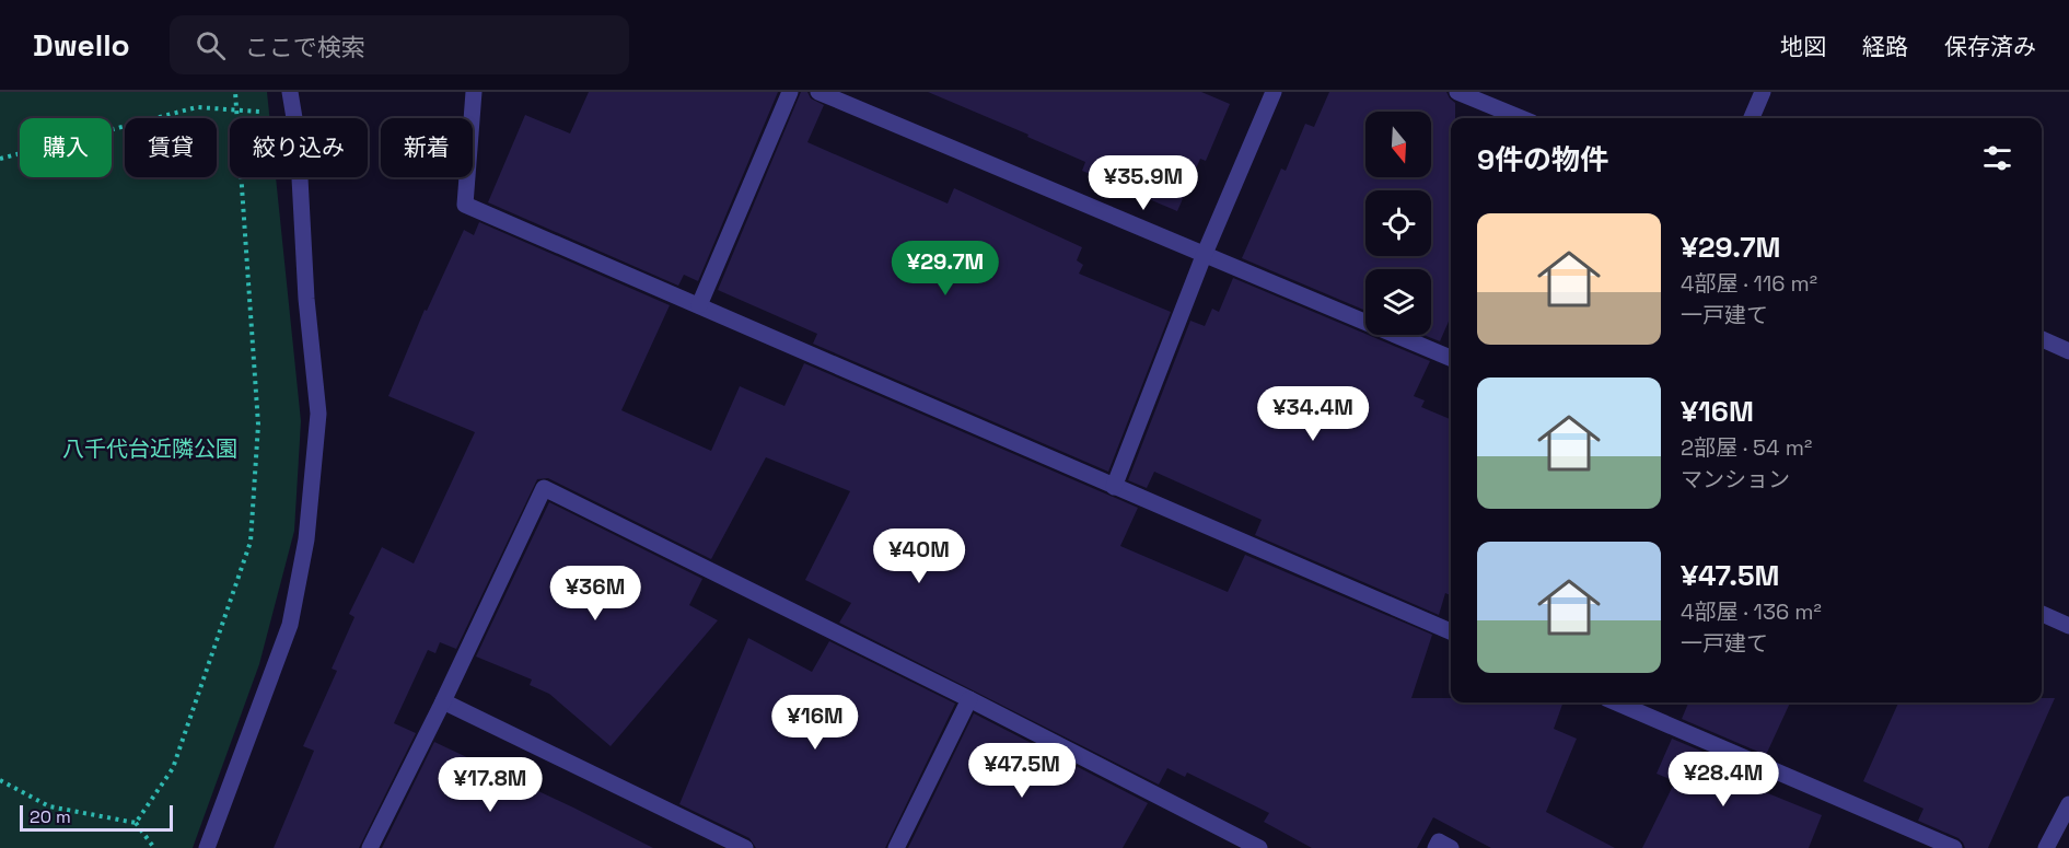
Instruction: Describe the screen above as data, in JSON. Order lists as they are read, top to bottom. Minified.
{"parks":["八千代台近隣公園"],"scale_bar":"20 m","north":"bottom","page":{"header":"Dwello","search":"ここで検索","nav":["地図","経路","保存済み"],"chip":["購入","賃貸","絞り込み","新着"],"heading":"9件の物件","price":["¥35.9M","¥29.7M","¥34.4M","¥40M","¥36M","¥16M","¥47.5M","¥28.4M","¥17.8M"],"list":[{"name":"¥29.7M","note":"4部屋 · 116 m² · 一戸建て"},{"name":"¥16M","note":"2部屋 · 54 m² · マンション"},{"name":"¥47.5M","note":"4部屋 · 136 m² · 一戸建て"}],"scale":"20 m"}}
